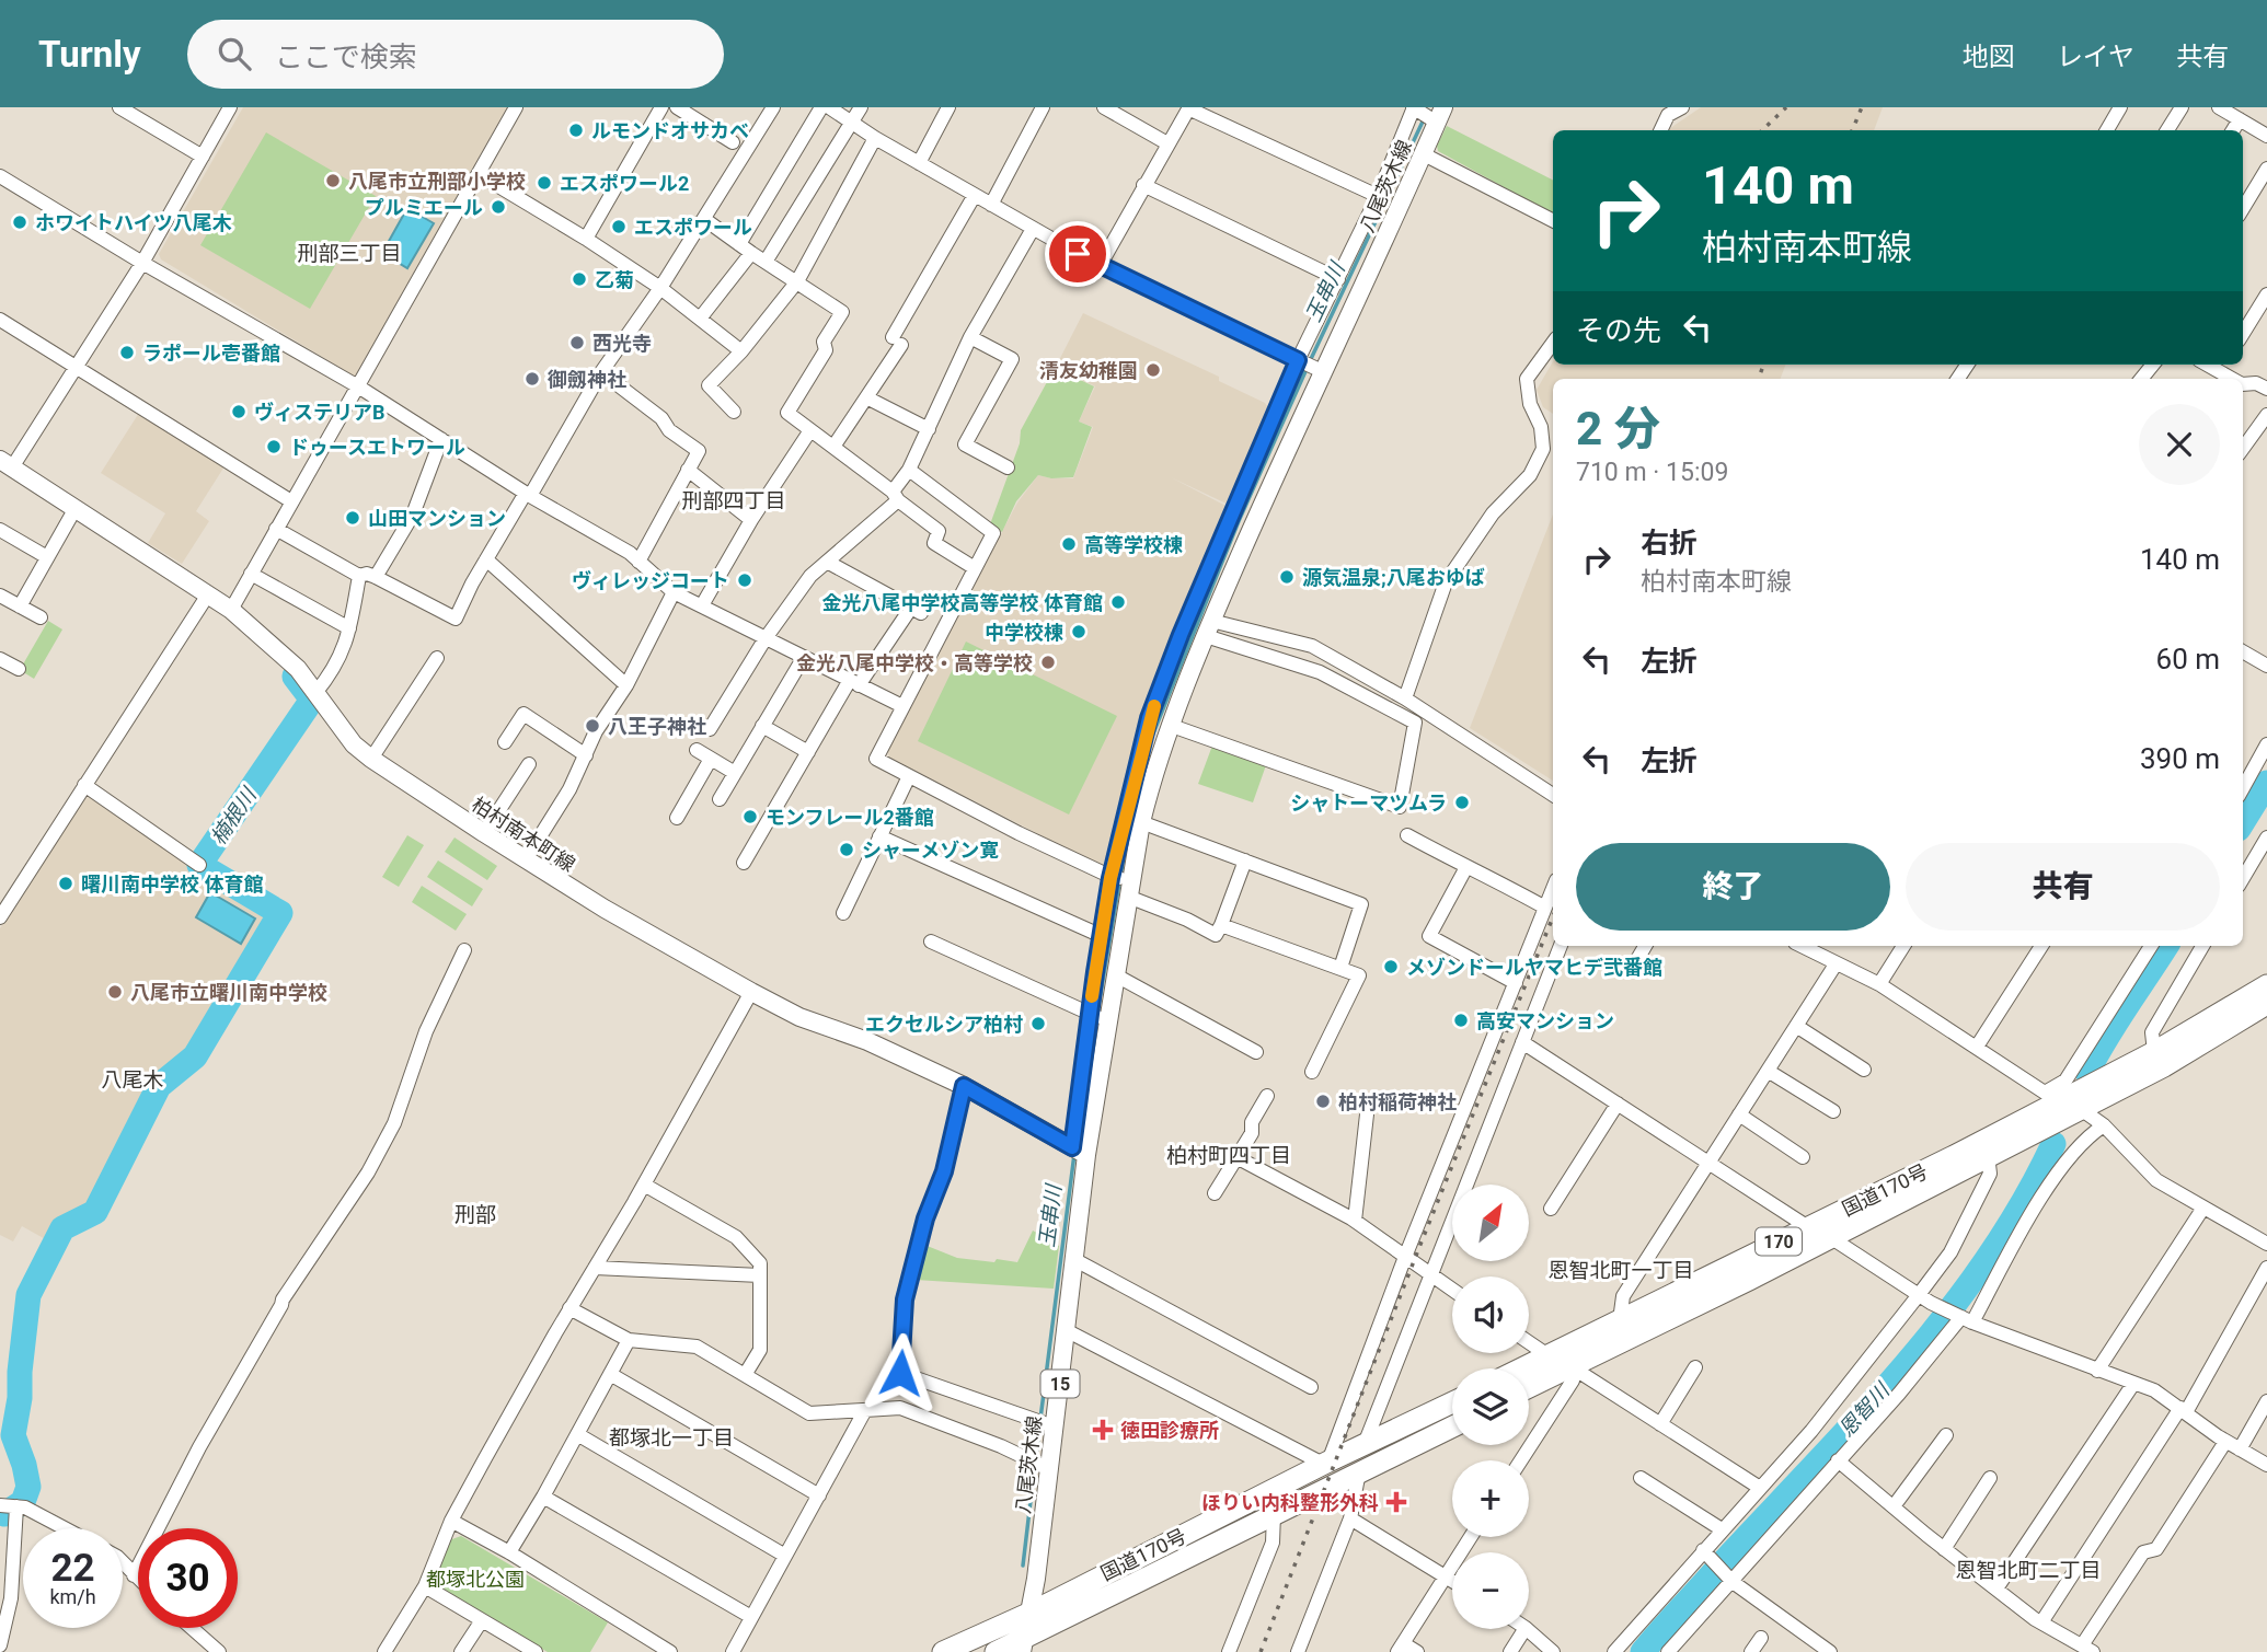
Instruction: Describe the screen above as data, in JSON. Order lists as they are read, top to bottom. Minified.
{"streets":{"highway":["国道170号","170"],"main road":["八尾茨木線","柏村南本町線","15"]},"crossings":[["八尾茨木線","柏村南本町線"],["八尾茨木線","国道170号"]],"districts":["刑部三丁目","刑部四丁目","八尾木","柏村町四丁目","刑部","恩智北町一丁目","都塚北一丁目","恩智北町二丁目"],"water":["玉串川","楠根川","恩智川"],"parks":["都塚北公園"],"places":{"other":["ルモンドオサカベ","八尾市立刑部小学校","エスポワール2","プルミエール","ホワイトハイツ八尾木","エスポワール","乙菊","西光寺","ラポール壱番館","清友幼稚園","御劔神社","ヴィステリアB","ドゥースエトワール","山田マンション","高等学校棟","源気温泉;八尾おゆば","ヴィレッジコート","金光八尾中学校高等学校 体育館","中学校棟","金光八尾中学校・高等学校","八王子神社","シャトーマツムラ","モンフレール2番館","シャーメゾン寛","曙川南中学校 体育館","メゾンドールヤマヒデ弐番館","八尾市立曙川南中学校","高安マンション","エクセルシア柏村","柏村稲荷神社"],"health":["徳田診療所","ほりい内科整形外科"]},"north":"top right","page":{"header":"Turnly","search":"ここで検索","nav":["地図","レイヤ","共有"],"turn":["140 m","柏村南本町線"],"then":"その先","heading":["2 分","710 m · 15:09"],"list":[{"name":"右折","note":"柏村南本町線","value":"140 m"},{"name":"左折","value":"60 m"},{"name":"左折","value":"390 m"}],"buttons":["終了","共有"],"map_buttons":["+","−"],"speed":"22 km/h","limit":"30"}}
